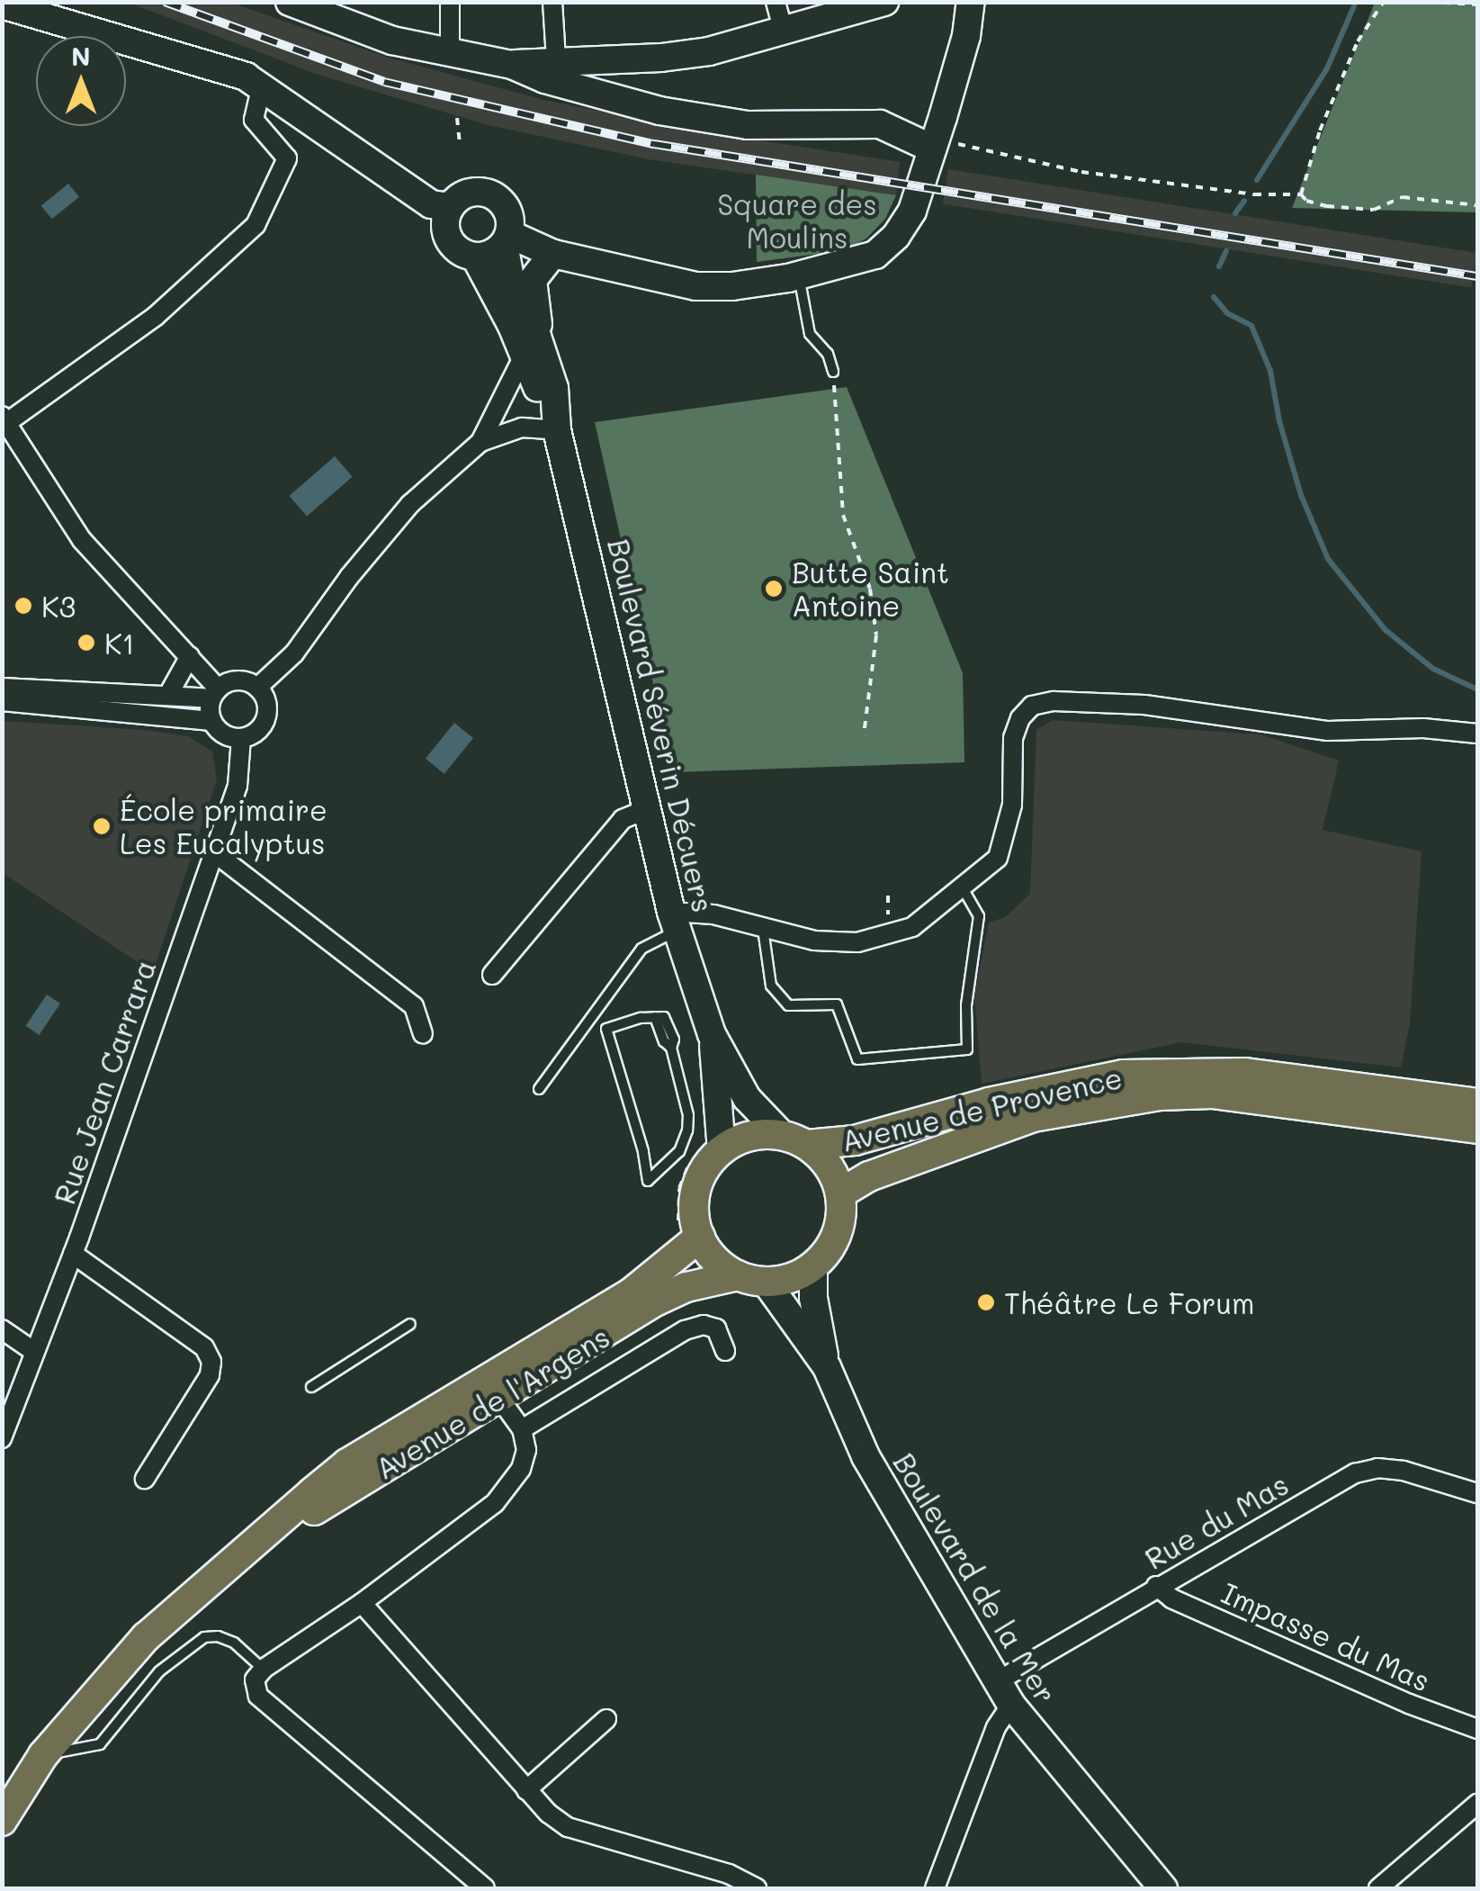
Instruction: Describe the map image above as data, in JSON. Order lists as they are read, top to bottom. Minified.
{"streets":{"main road":["Avenue de Provence","Avenue de l'Argens"],"street":["Boulevard Séverin Décuers","Rue Jean Carrara","Rue du Mas","Boulevard de la Mer","Impasse du Mas"]},"crossings":[["Boulevard Séverin Décuers","Avenue de Provence"],["Boulevard Séverin Décuers","Avenue de l'Argens"],["Boulevard Séverin Décuers","Boulevard de la Mer"],["Avenue de Provence","Avenue de l'Argens"],["Avenue de Provence","Boulevard de la Mer"],["Avenue de l'Argens","Boulevard de la Mer"],["Rue du Mas","Boulevard de la Mer"],["Rue du Mas","Impasse du Mas"]],"parks":["Square des Moulins"],"places":["Butte Saint Antoine","K3","K1","École primaire Les Eucalyptus","Théâtre Le Forum"],"north":"top"}
